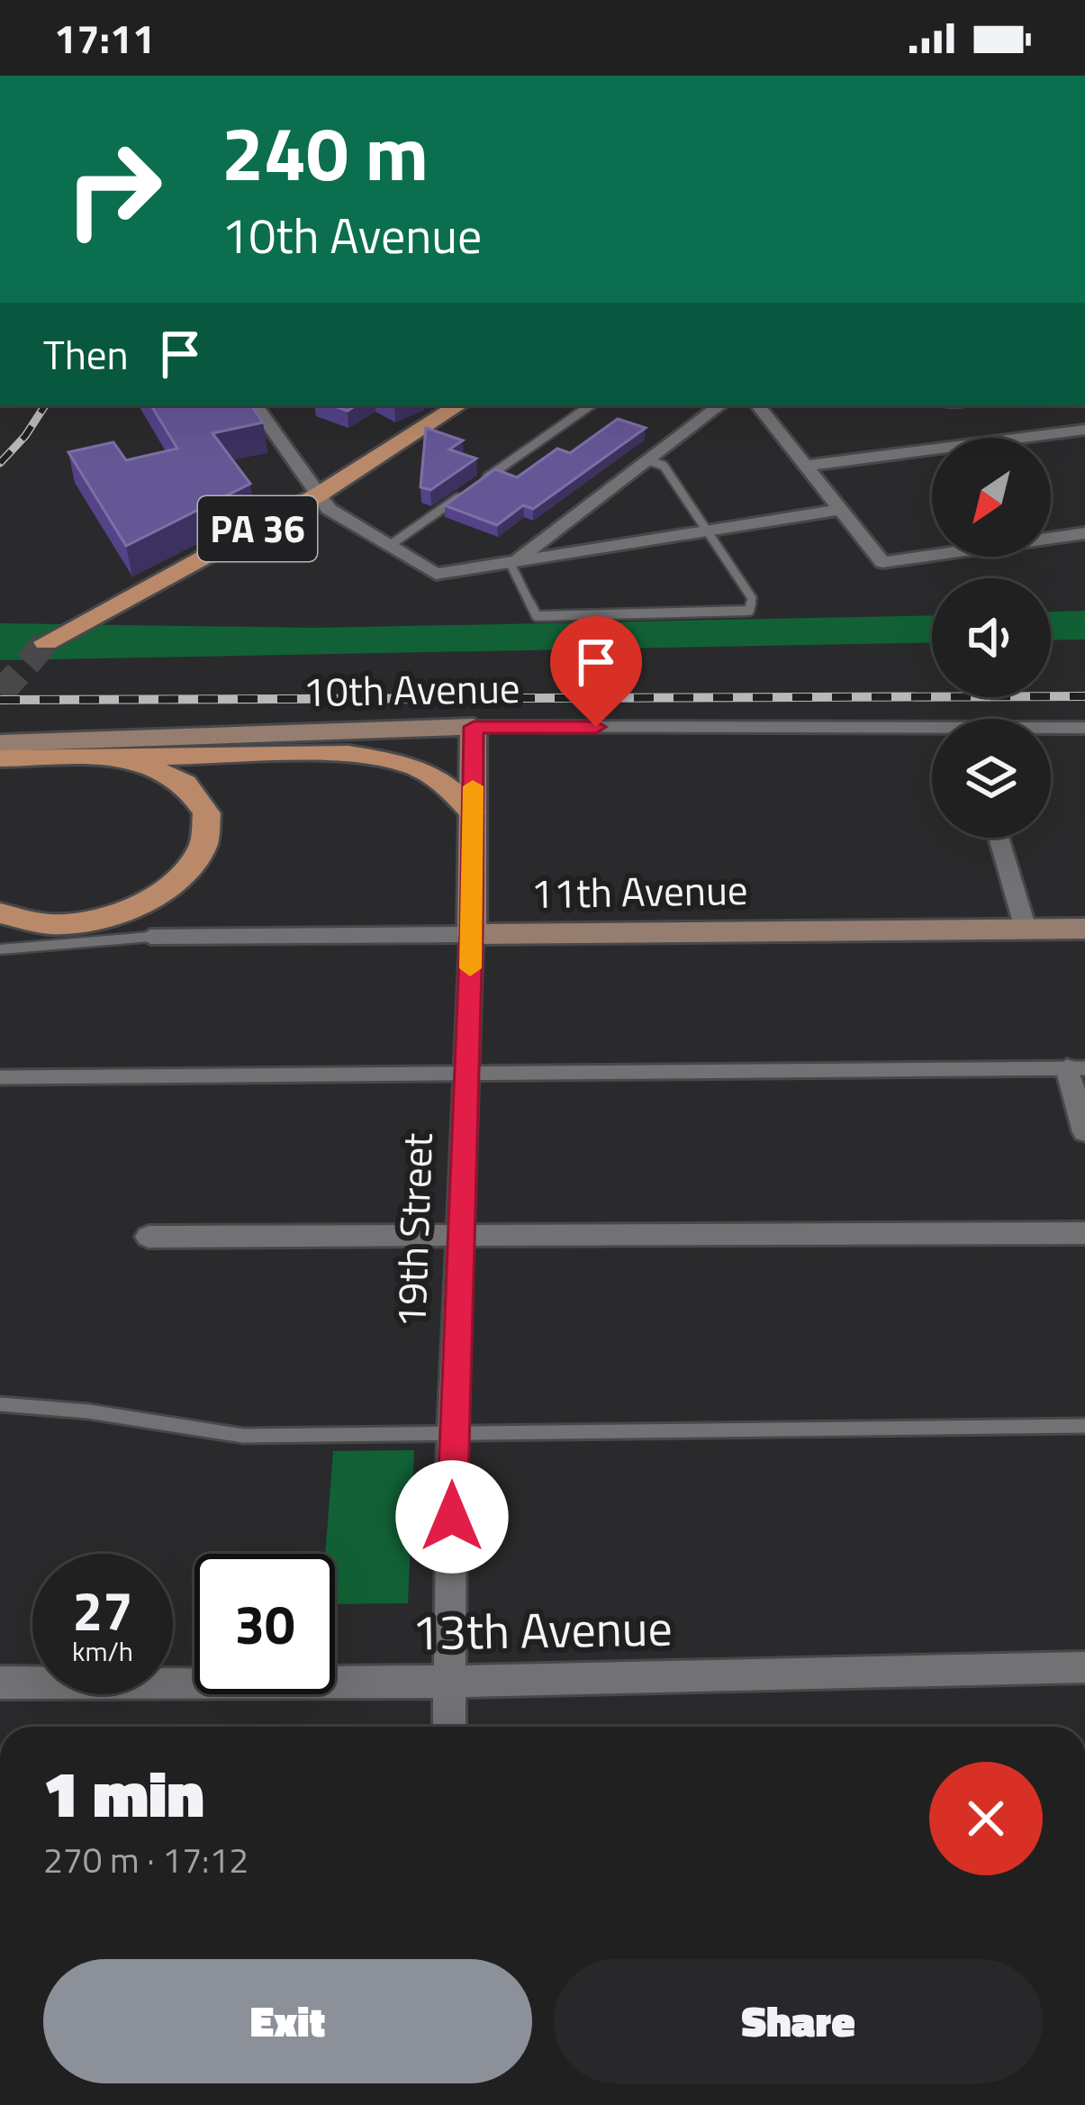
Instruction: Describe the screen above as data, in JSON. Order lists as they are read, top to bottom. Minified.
{"streets":{"main road":["PA 36"],"street":["10th Avenue","11th Avenue","19th Street","13th Avenue"]},"crossings":[["10th Avenue","19th Street"],["11th Avenue","19th Street"],["19th Street","13th Avenue"]],"north":"bottom left","page":{"status":"17:11","turn":["240 m","10th Avenue"],"then":"Then","speed":"27 km/h","limit":"30","heading":["1 min","270 m · 17:12"],"buttons":["Exit","Share"]}}
